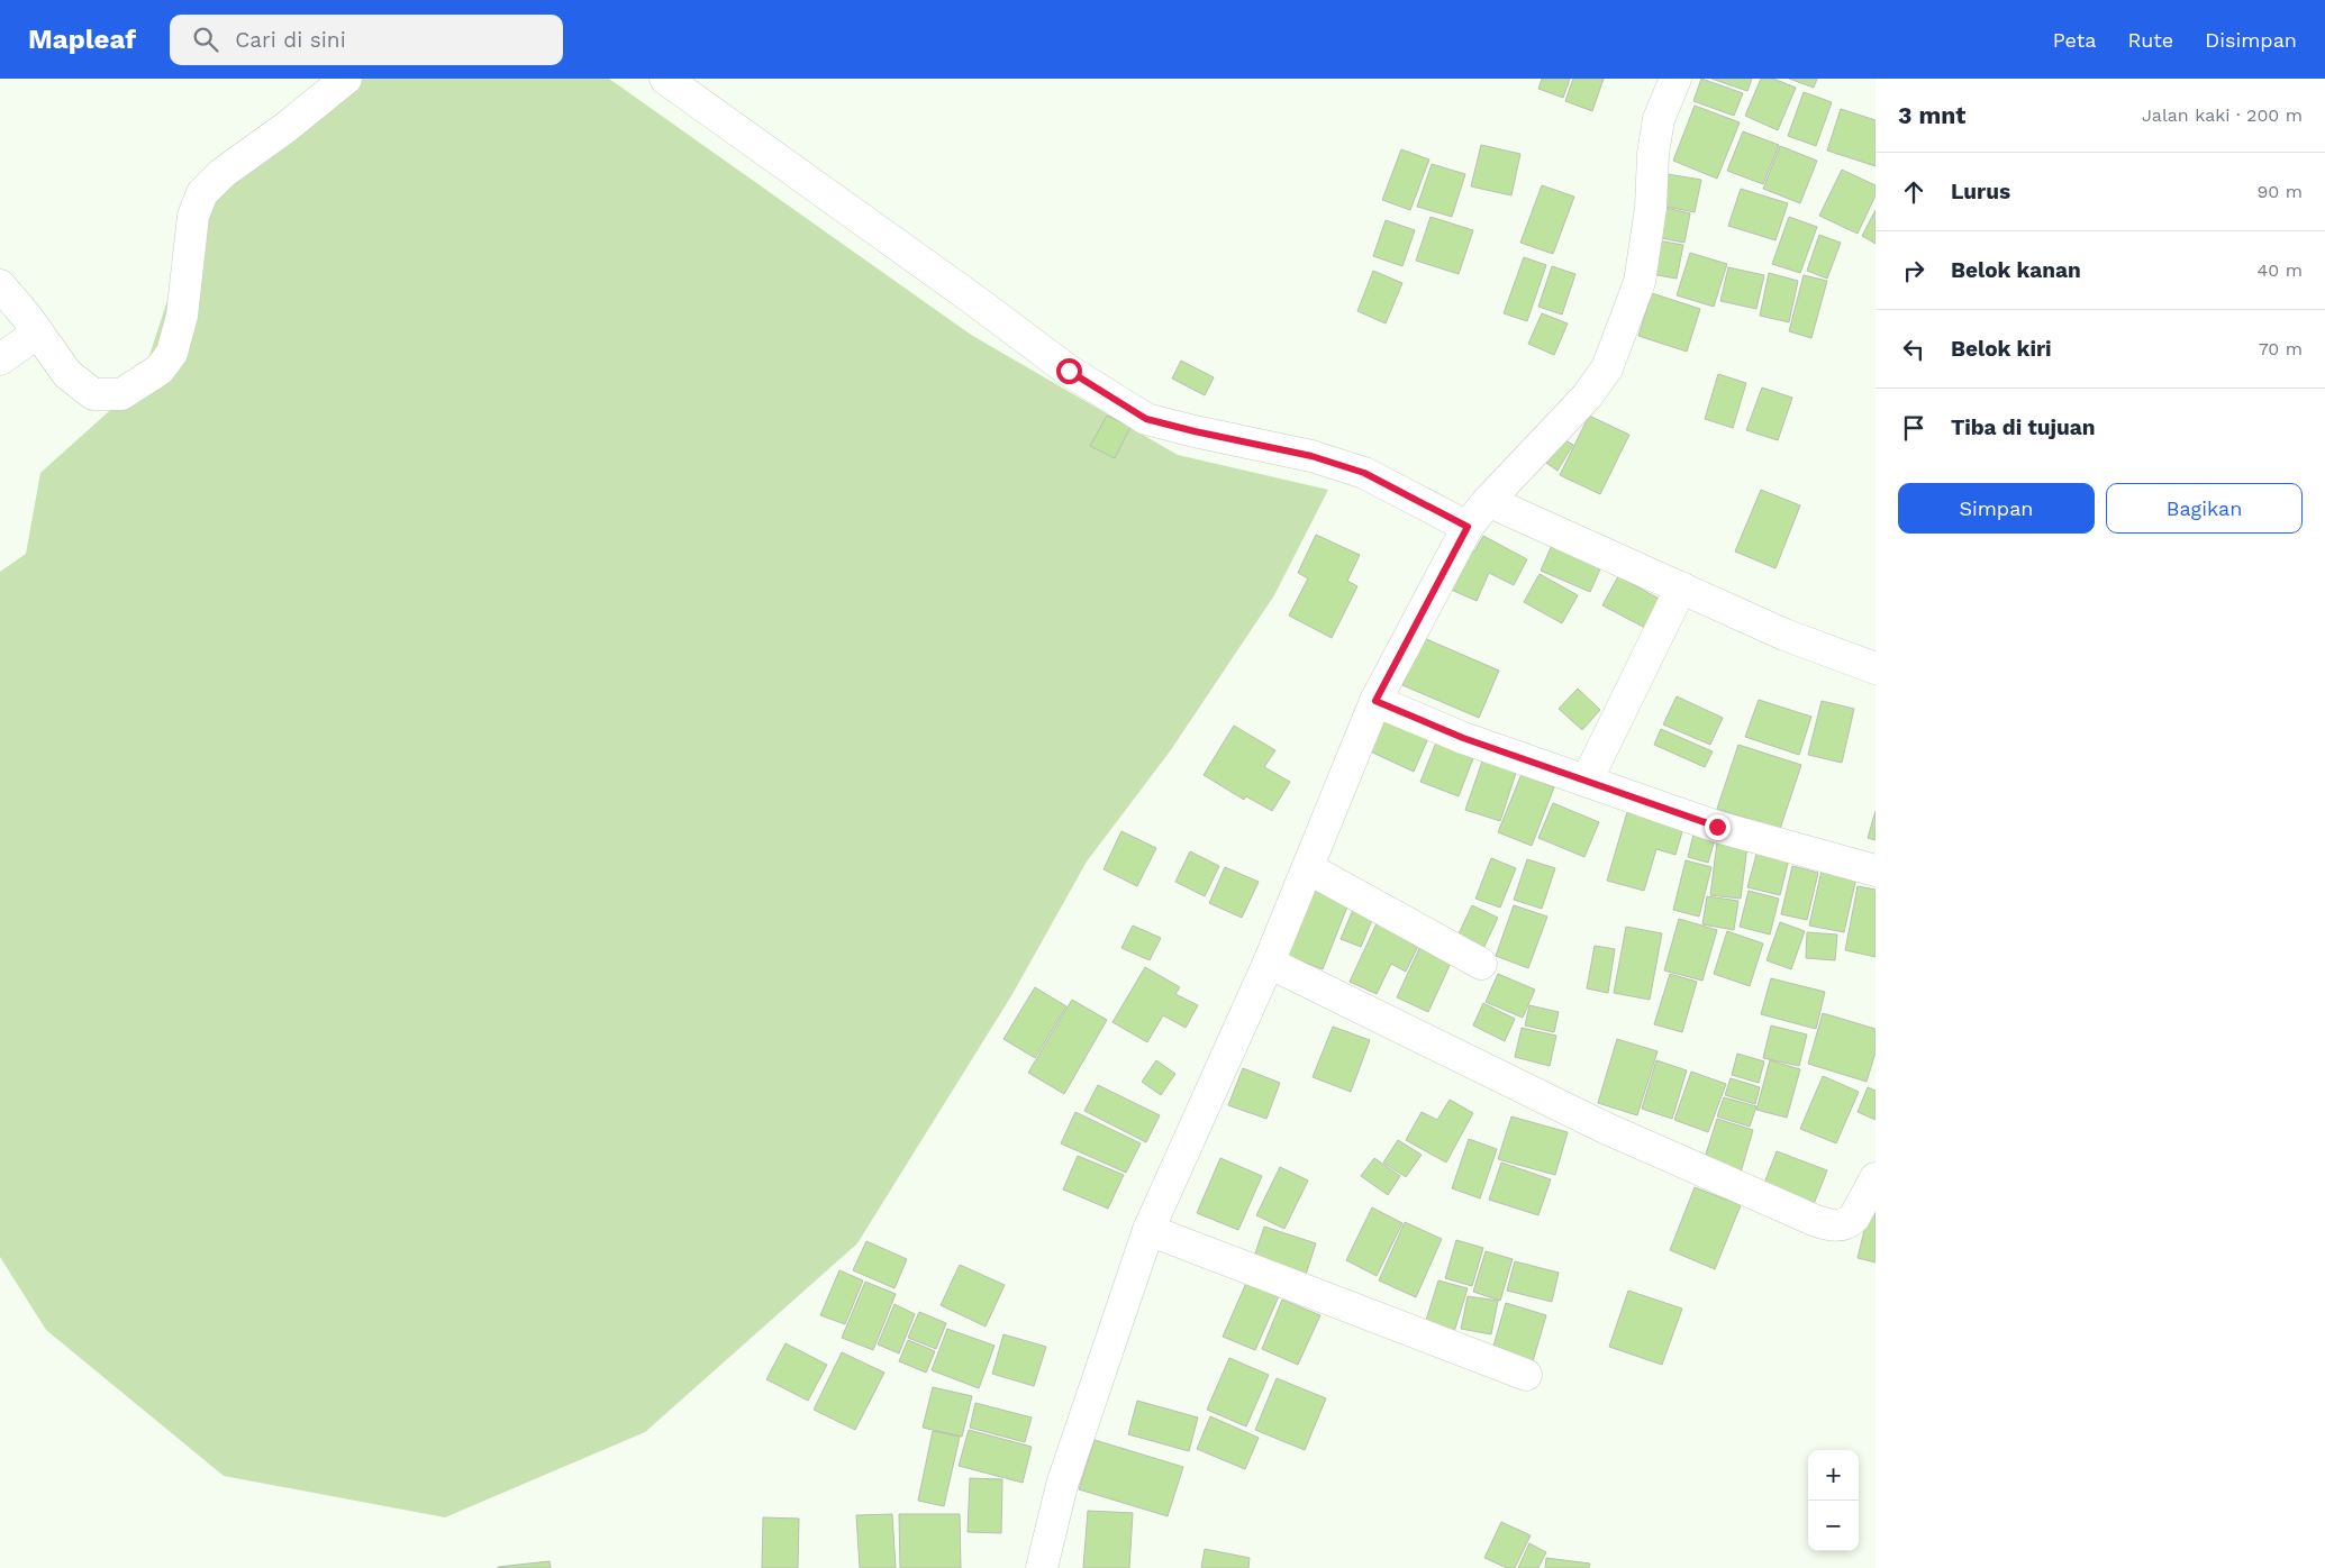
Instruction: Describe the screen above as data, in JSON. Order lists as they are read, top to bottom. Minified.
{"page":{"header":"Mapleaf","search":"Cari di sini","nav":["Peta","Rute","Disimpan"],"heading":["3 mnt","Jalan kaki · 200 m"],"list":[["Lurus","90 m"],["Belok kanan","40 m"],["Belok kiri","70 m"],"Tiba di tujuan"],"buttons":["Simpan","Bagikan"],"map_buttons":["+","−"]}}
